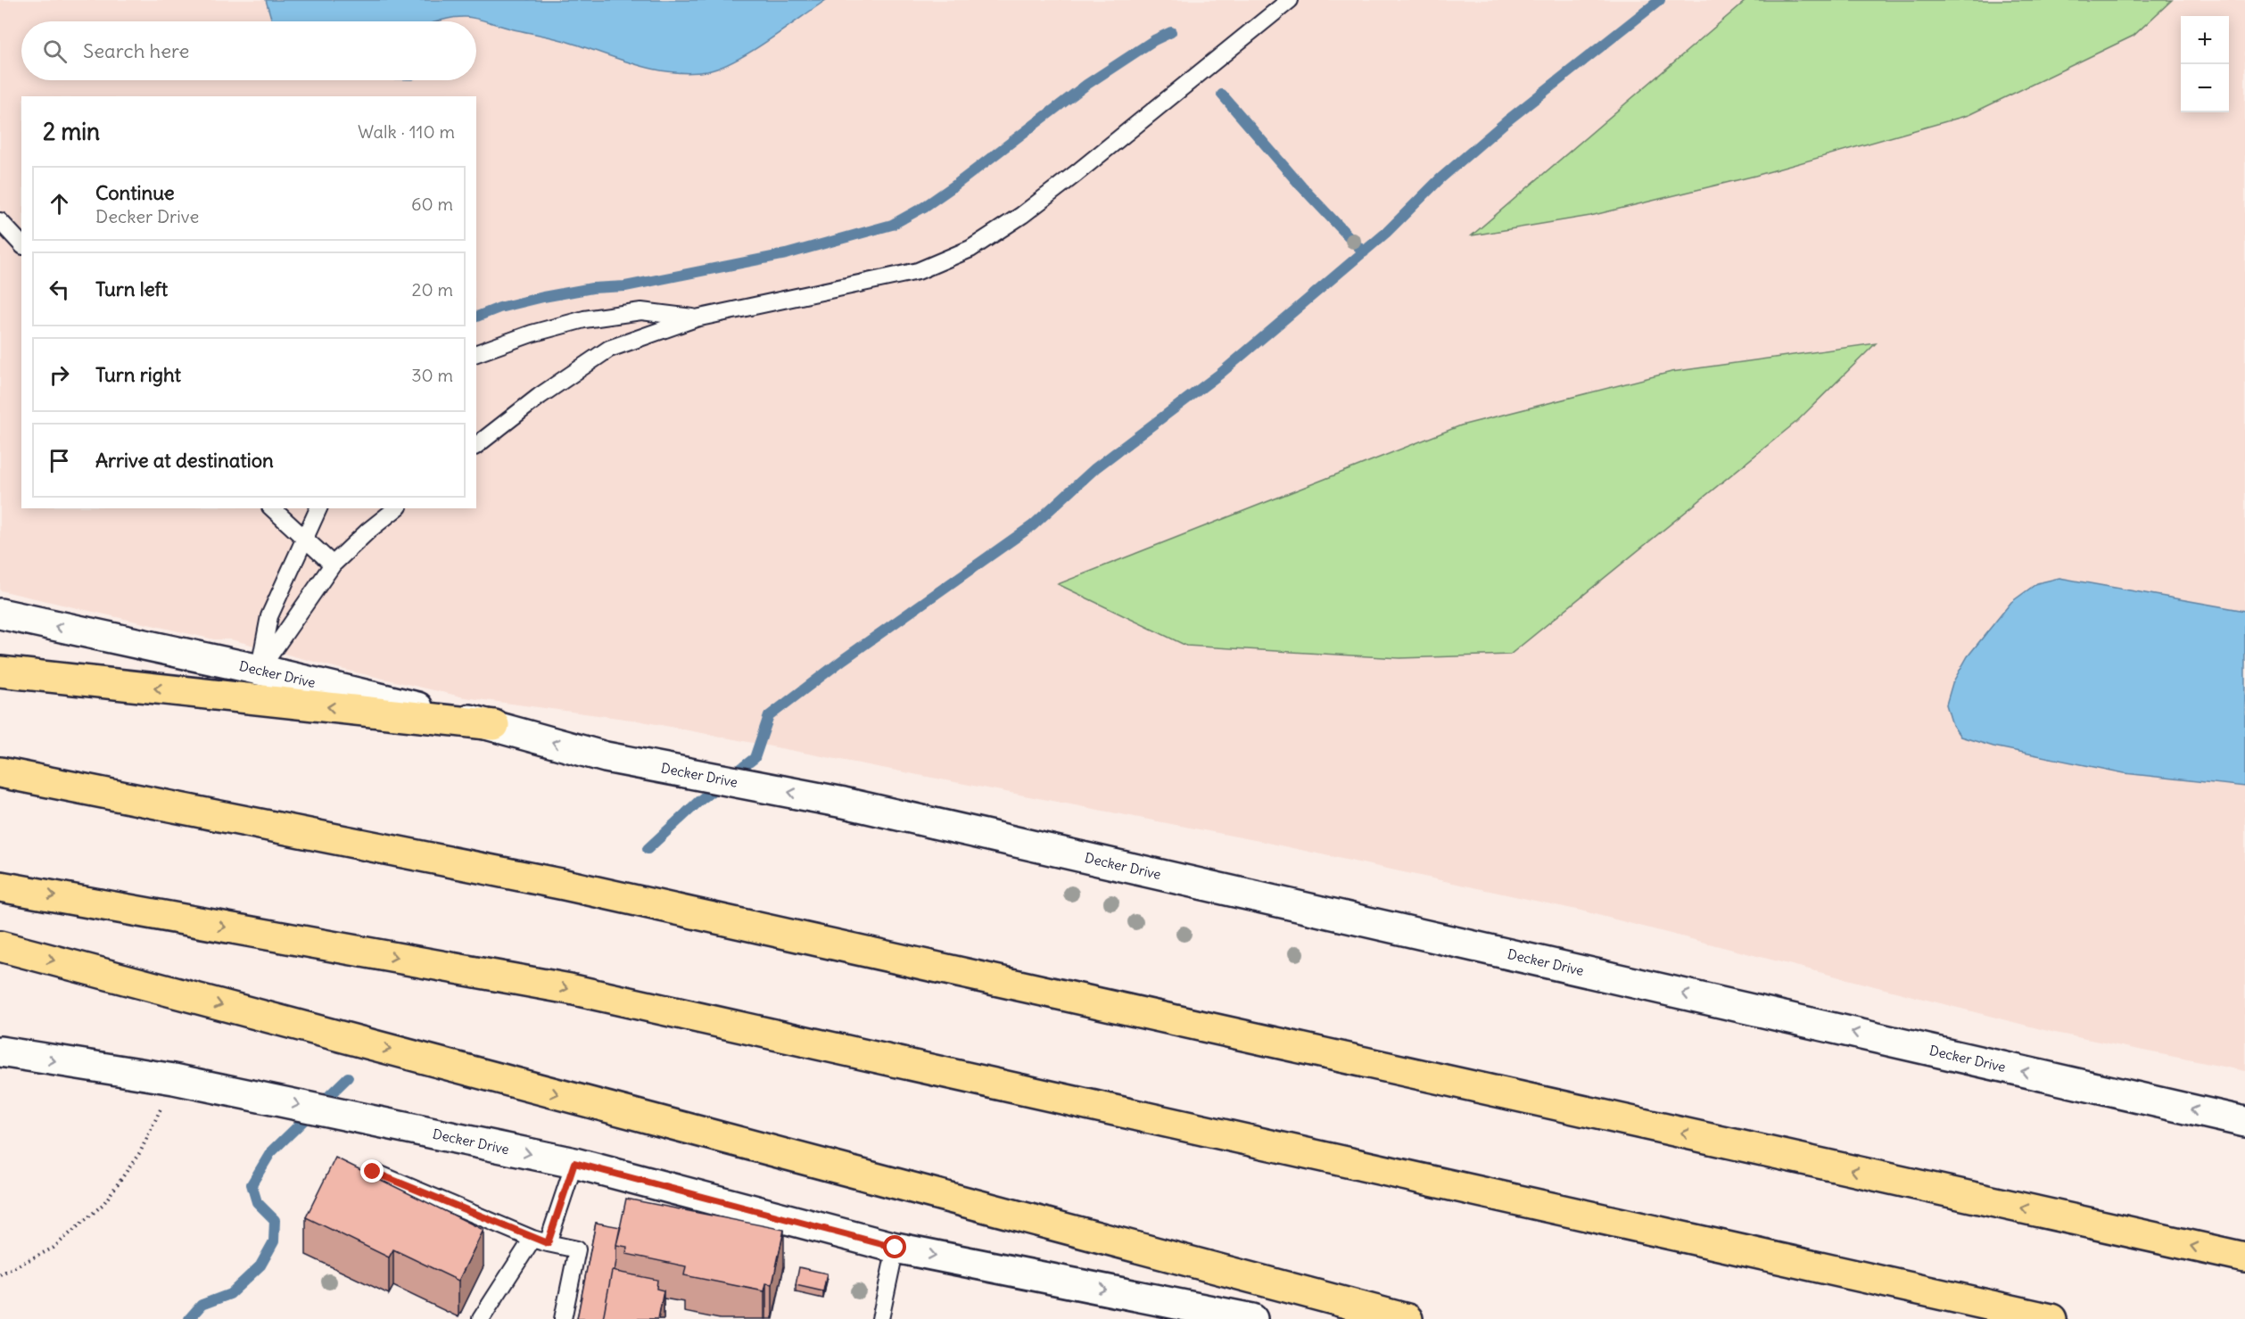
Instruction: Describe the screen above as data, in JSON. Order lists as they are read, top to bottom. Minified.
{"streets":{"main road":["Decker Drive"]},"page":{"map_buttons":["+","−"],"search":"Search here","heading":["2 min","Walk · 110 m"],"list":[["Continue","Decker Drive","60 m"],["Turn left","20 m"],["Turn right","30 m"],"Arrive at destination"]}}
